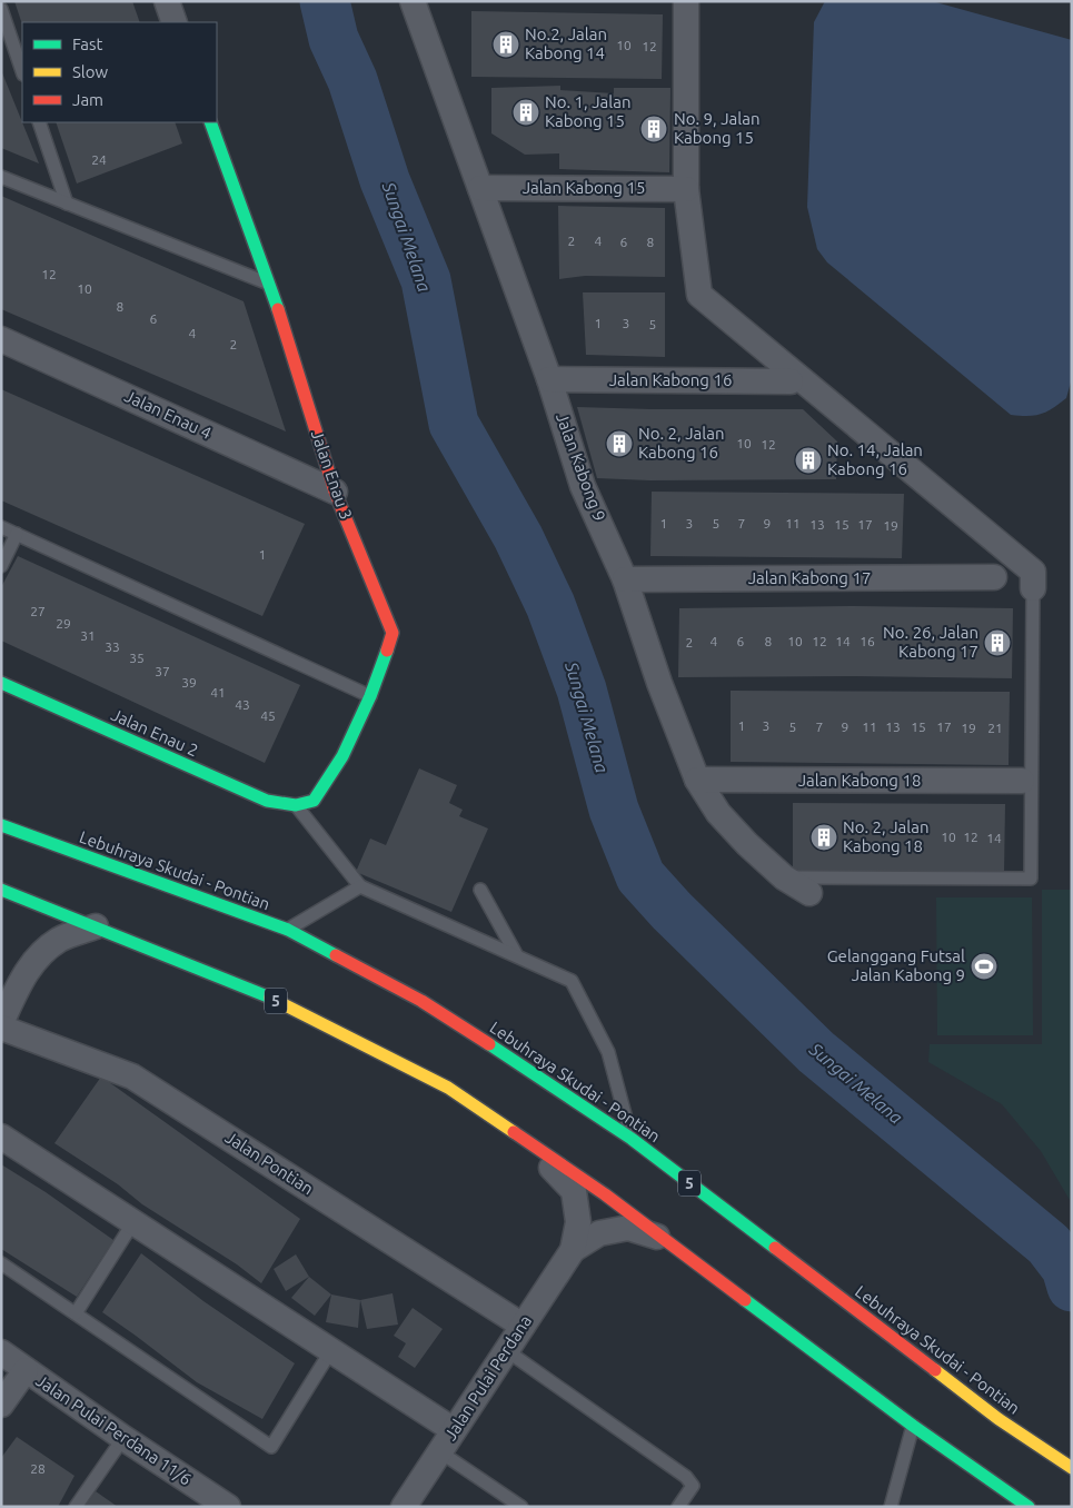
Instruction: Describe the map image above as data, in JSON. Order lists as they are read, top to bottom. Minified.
{"streets":{"main road":["Jalan Enau 3","Jalan Enau 2","Lebuhraya Skudai - Pontian","5"],"street":["Jalan Kabong 15","Jalan Kabong 16","Jalan Enau 4","Jalan Kabong 9","Jalan Kabong 17","Jalan Kabong 18","Jalan Pontian","Jalan Pulai Perdana","Jalan Pulai Perdana 11/6"]},"crossings":[["Jalan Kabong 15","Jalan Kabong 9"],["Jalan Kabong 16","Jalan Kabong 9"],["Jalan Enau 4","Jalan Enau 3"],["Jalan Kabong 9","Jalan Kabong 17"],["Jalan Kabong 9","Jalan Kabong 18"],["Jalan Enau 3","Jalan Enau 2"],["5","Jalan Pulai Perdana"],["Jalan Pontian","Jalan Pulai Perdana"]],"water":["Sungai Melana"],"places":{"building":["No.2, Jalan Kabong 14","No. 1, Jalan Kabong 15","No. 9, Jalan Kabong 15","No. 2, Jalan Kabong 16","No. 14, Jalan Kabong 16","No. 26, Jalan Kabong 17","No. 2, Jalan Kabong 18"],"sports":["Gelanggang Futsal Jalan Kabong 9"]},"house_numbers":["10","12","24","2","4","6","8","12","10","8","6","1","3","5","4","2","10","12","1","3","5","7","9","11","13","15","17","19","1","27","29","31","4","6","8","10","12","14","16","2","33","35","37","39","41","43","45","1","3","5","7","9","11","13","15","17","19","21","10","12","14","28"],"legend":["Fast","Slow","Jam"]}
